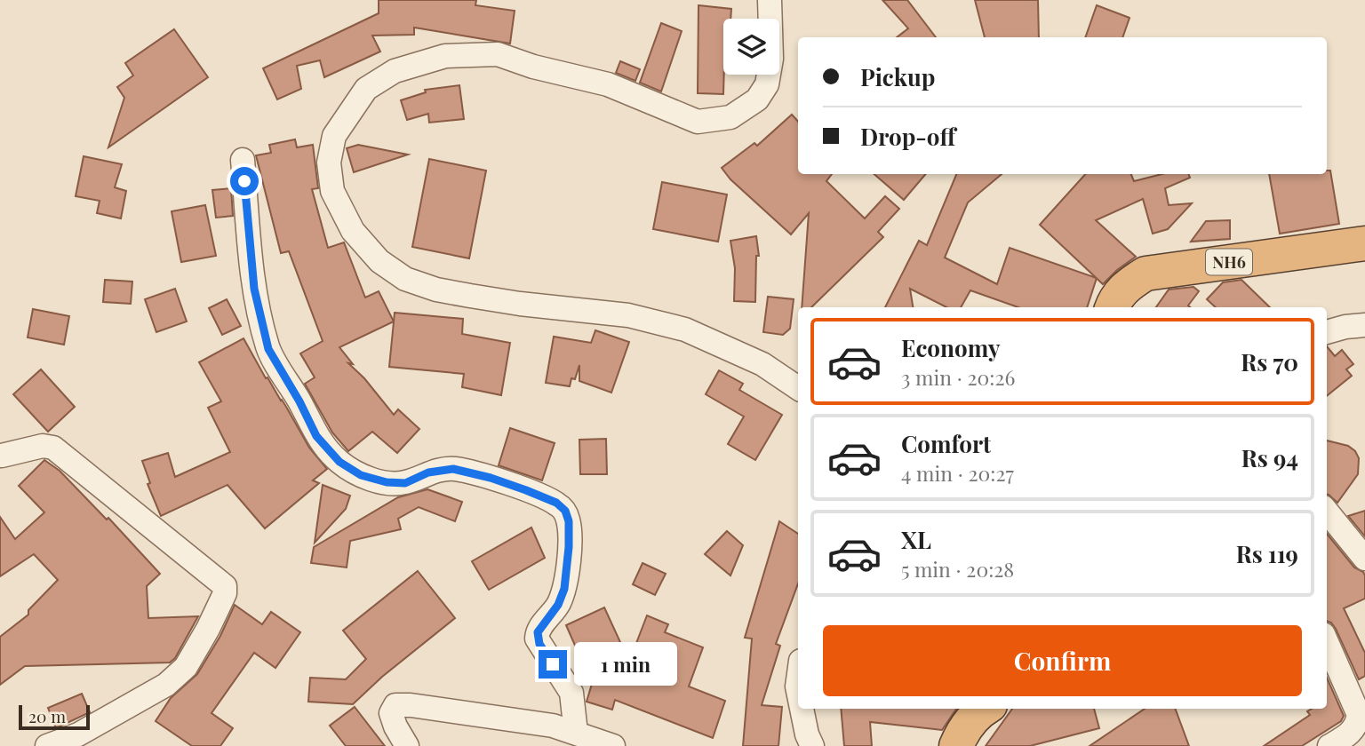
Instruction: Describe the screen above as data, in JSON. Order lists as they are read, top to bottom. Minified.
{"streets":{"highway":["NH6"]},"scale_bar":"20 m","page":{"banner":["Pickup","Drop-off"],"list":[{"name":"Economy","note":"3 min · 20:26","value":"Rs 70"},{"name":"Comfort","note":"4 min · 20:27","value":"Rs 94"},{"name":"XL","note":"5 min · 20:28","value":"Rs 119"}],"buttons":"Confirm","bubble":"1 min","scale":"20 m"}}
